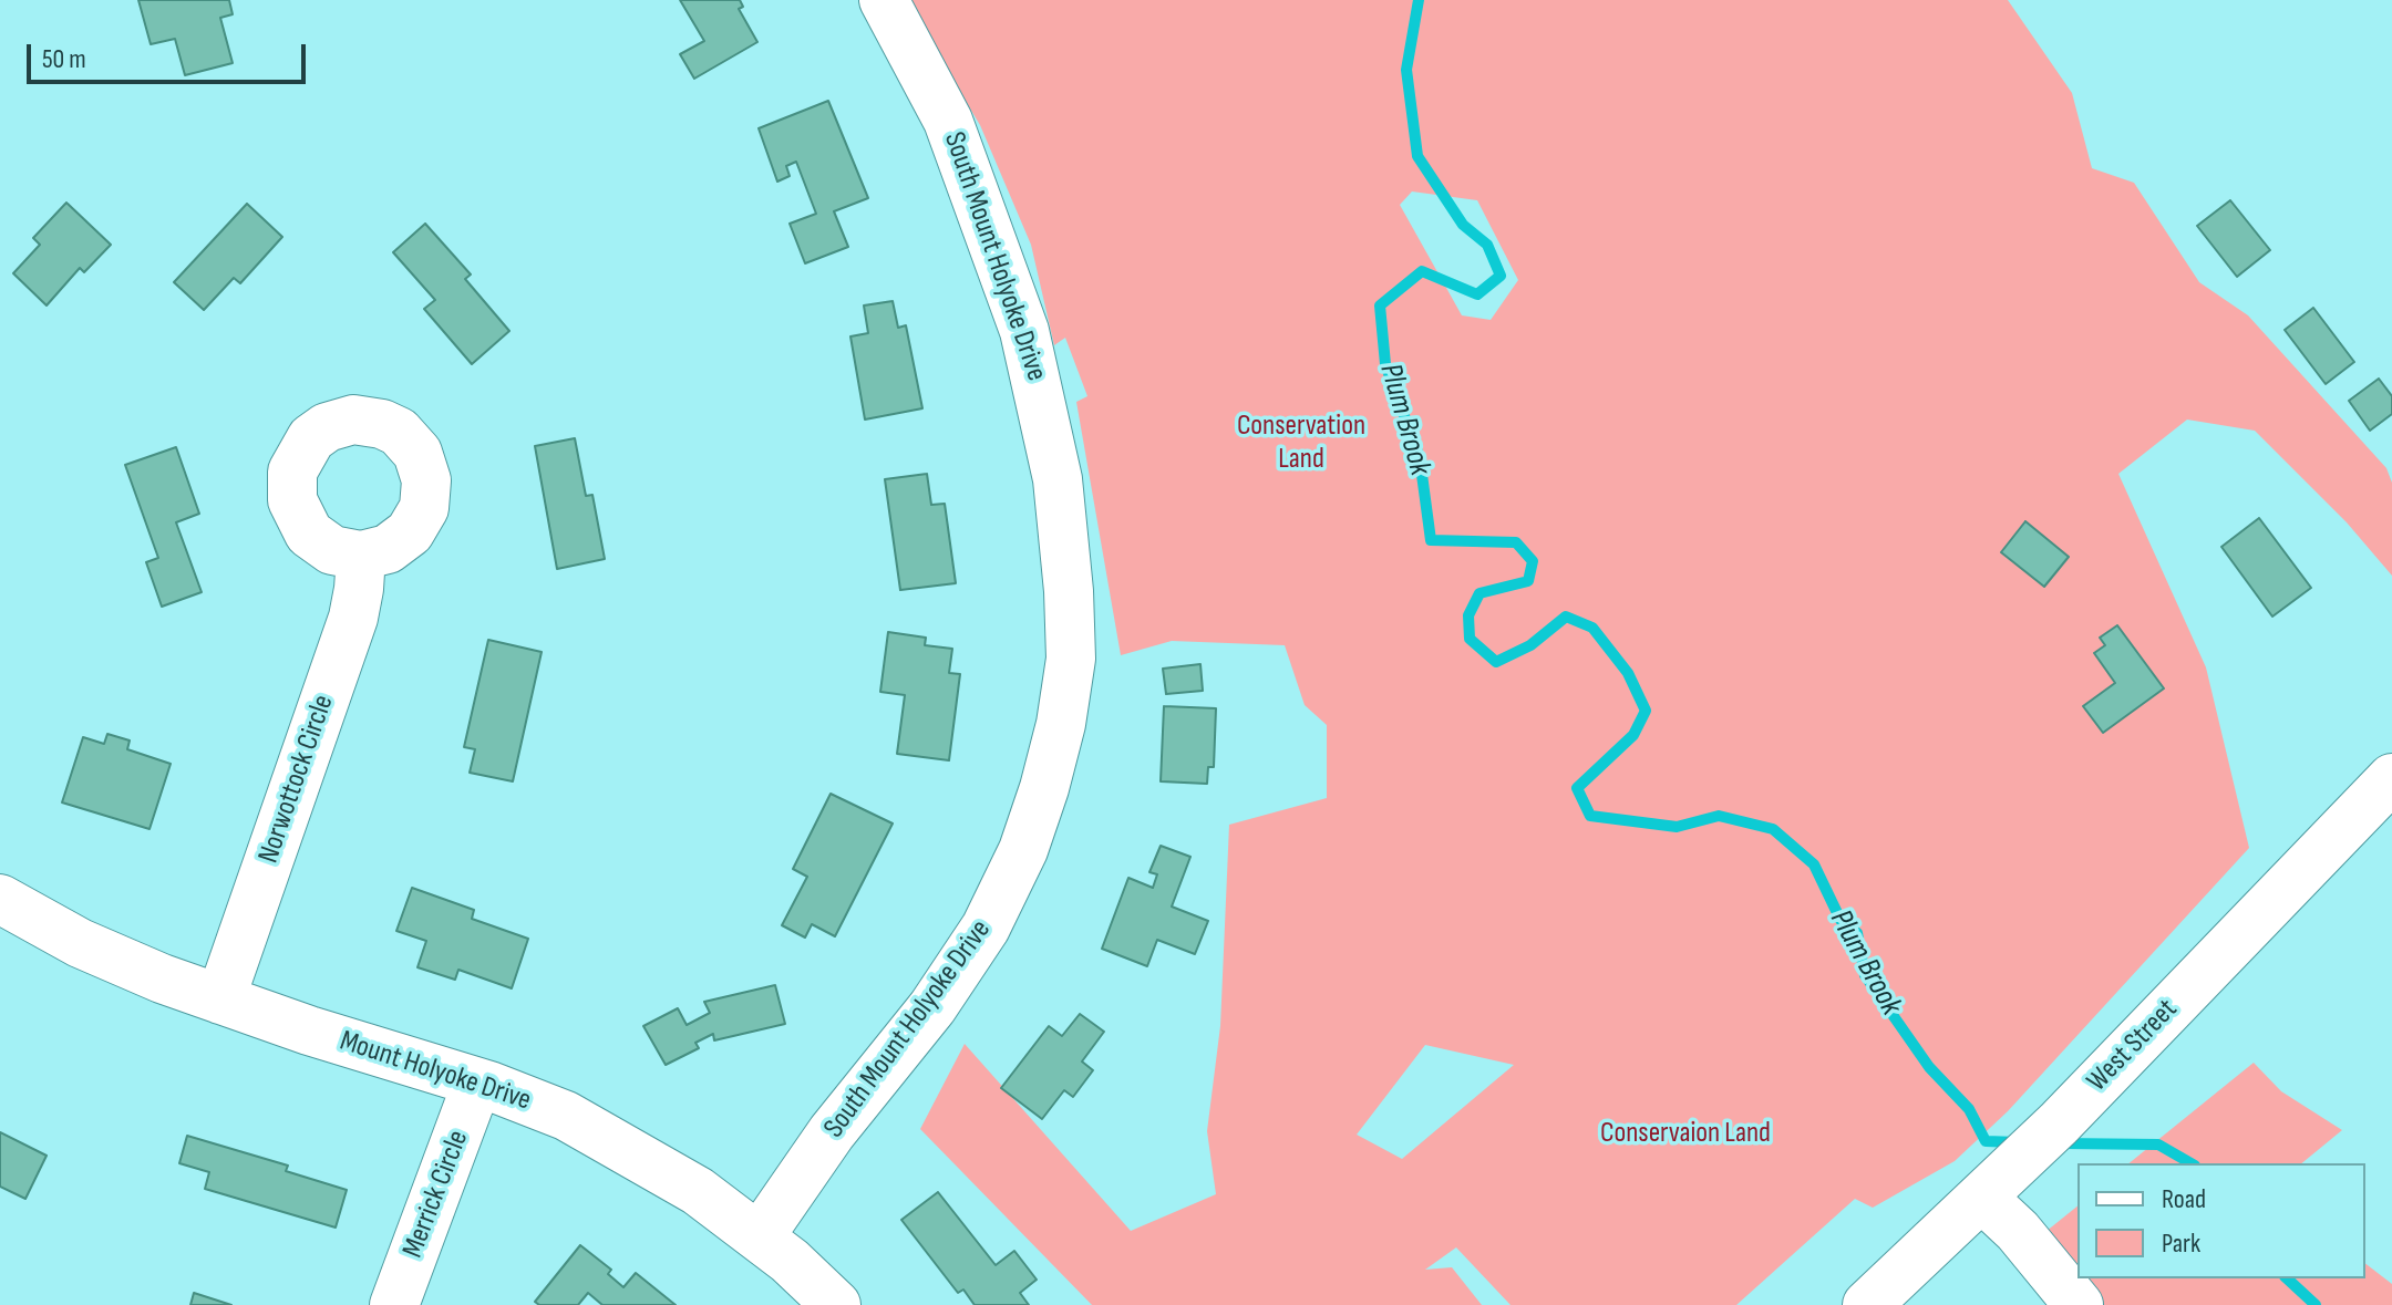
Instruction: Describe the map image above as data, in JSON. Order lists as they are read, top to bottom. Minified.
{"streets":{"street":["South Mount Holyoke Drive","Norwottock Circle","West Street","Mount Holyoke Drive","Merrick Circle"]},"crossings":[["South Mount Holyoke Drive","Mount Holyoke Drive"],["Norwottock Circle","Mount Holyoke Drive"],["Mount Holyoke Drive","Merrick Circle"]],"water":["Plum Brook"],"parks":["Conservation Land","Conservaion Land"],"legend":["Road","Park"],"scale_bar":"50 m"}
